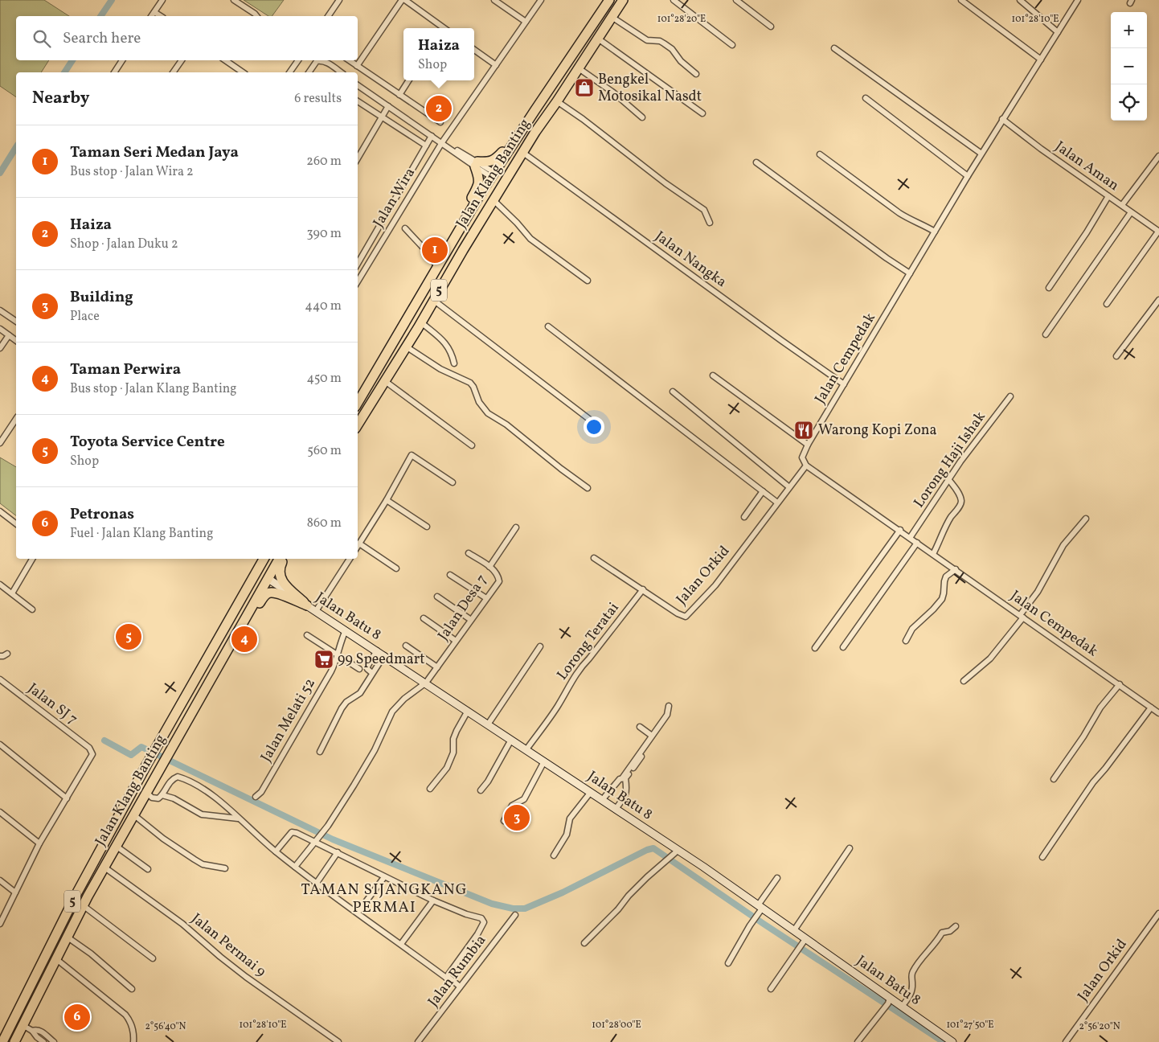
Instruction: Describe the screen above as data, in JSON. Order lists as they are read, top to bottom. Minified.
{"streets":{"highway":["Jalan Klang Banting","5"],"street":["Jalan Aman","Jalan Wira","Jalan Nangka","Jalan Cempedak","Lorong Haji Ishak","Jalan Orkid","Jalan Desa 7","Jalan Batu 8","Lorong Teratai","Jalan SJ 7","Jalan Melati 52","Jalan Permai 9","Jalan Rumbia"]},"crossings":[["Jalan Aman","Jalan Cempedak"],["Jalan Klang Banting","Jalan Nangka"],["Jalan Klang Banting","Jalan Batu 8"],["Jalan Klang Banting","Jalan Permai 9"],["Jalan Nangka","Jalan Cempedak"],["Jalan Cempedak","Lorong Haji Ishak"],["Jalan Cempedak","Jalan Orkid"],["Jalan Orkid","Lorong Teratai"],["Jalan Desa 7","Jalan Batu 8"],["Jalan Batu 8","Lorong Teratai"],["Jalan Batu 8","Jalan Melati 52"]],"districts":["TAMAN SIJANGKANG PERMAI"],"places":{"shop":["Bengkel Motosikal Nasdt"],"restaurant":["Warong Kopi Zona"],"supermarket":["99 Speedmart"]},"page":{"map_buttons":["+","−"],"search":"Search here","popup":["Haiza","Shop"],"heading":["Nearby","6 results"],"pins":["2","1","5","4","3","6"],"list":[{"mark":"1","name":"Taman Seri Medan Jaya","note":"Bus stop · Jalan Wira 2","value":"260 m"},{"mark":"2","name":"Haiza","note":"Shop · Jalan Duku 2","value":"390 m"},{"mark":"3","name":"Building","note":"Place","value":"440 m"},{"mark":"4","name":"Taman Perwira","note":"Bus stop · Jalan Klang Banting","value":"450 m"},{"mark":"5","name":"Toyota Service Centre","note":"Shop","value":"560 m"},{"mark":"6","name":"Petronas","note":"Fuel · Jalan Klang Banting","value":"860 m"}]},"coordinates":["101°28'20\"E","101°28'10\"E","101°28'00\"E","101°27'50\"E","2°56'40\"N","2°56'20\"N"]}
